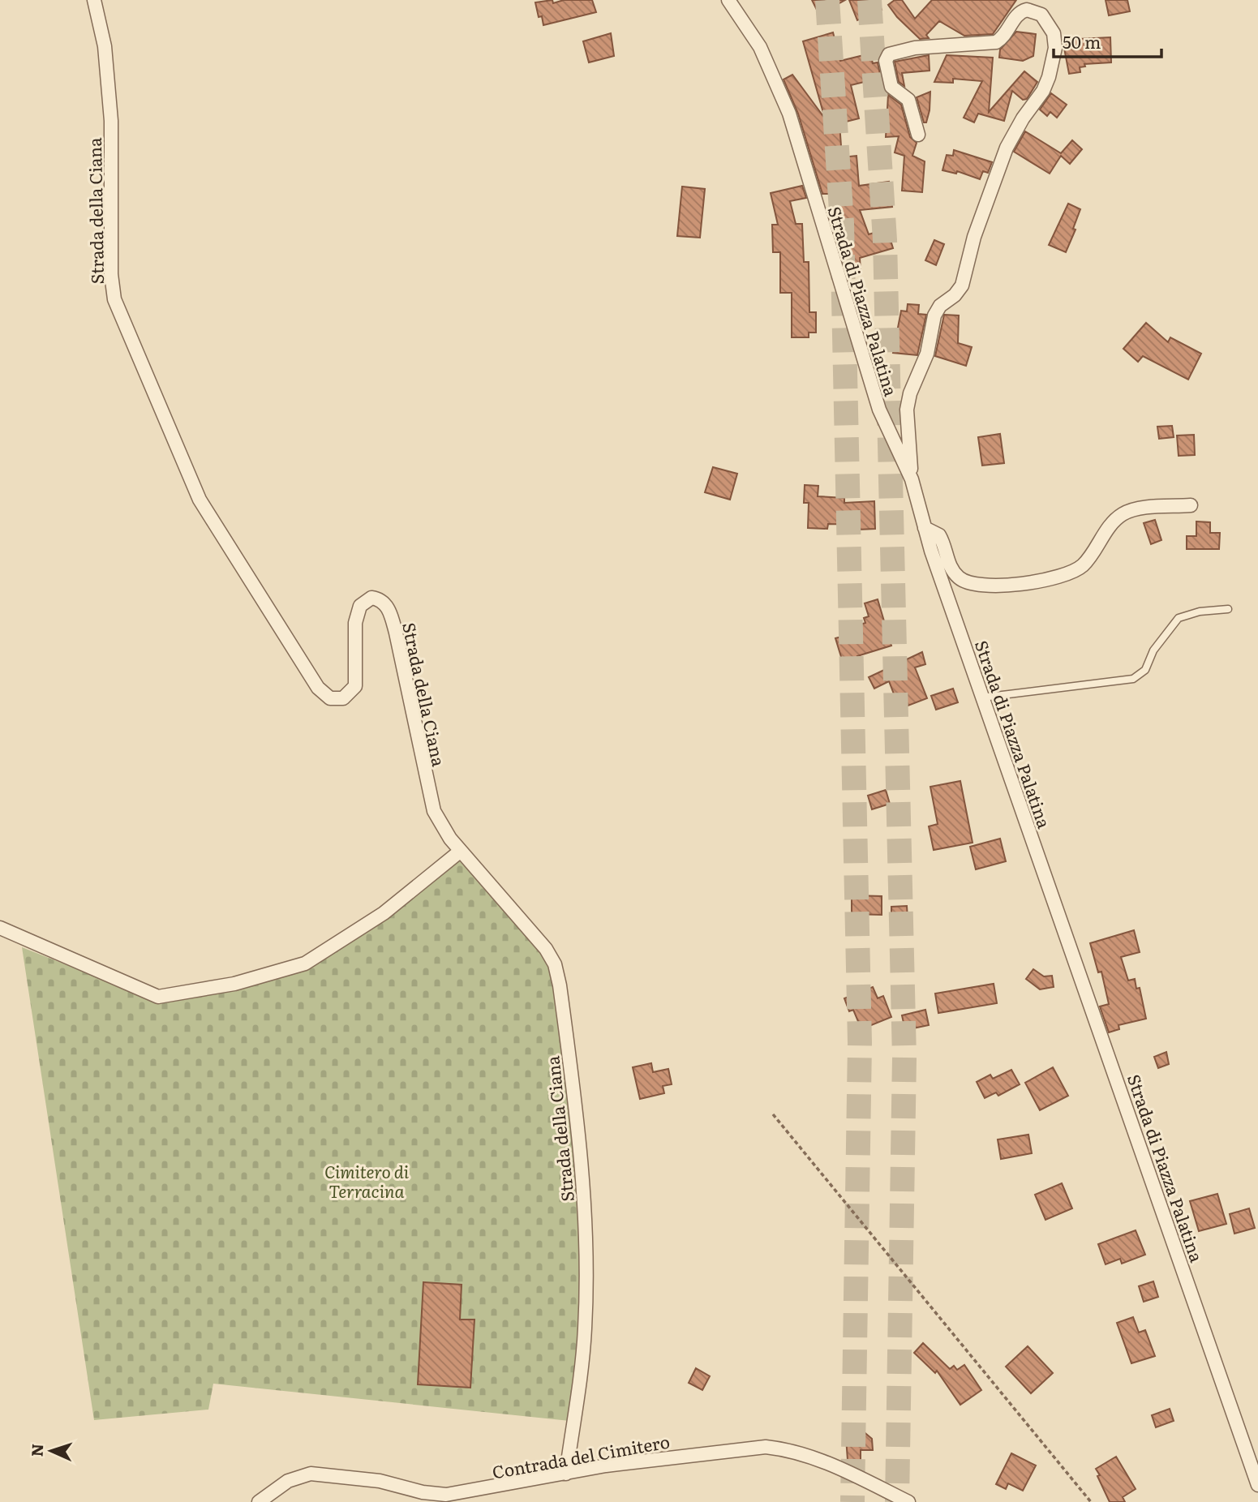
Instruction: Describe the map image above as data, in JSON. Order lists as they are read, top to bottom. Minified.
{"streets":{"street":["Strada della Ciana","Strada di Piazza Palatina","Contrada del Cimitero"]},"crossings":[["Strada della Ciana","Contrada del Cimitero"]],"parks":["Cimitero di Terracina"],"scale_bar":"50 m","north":"left"}
